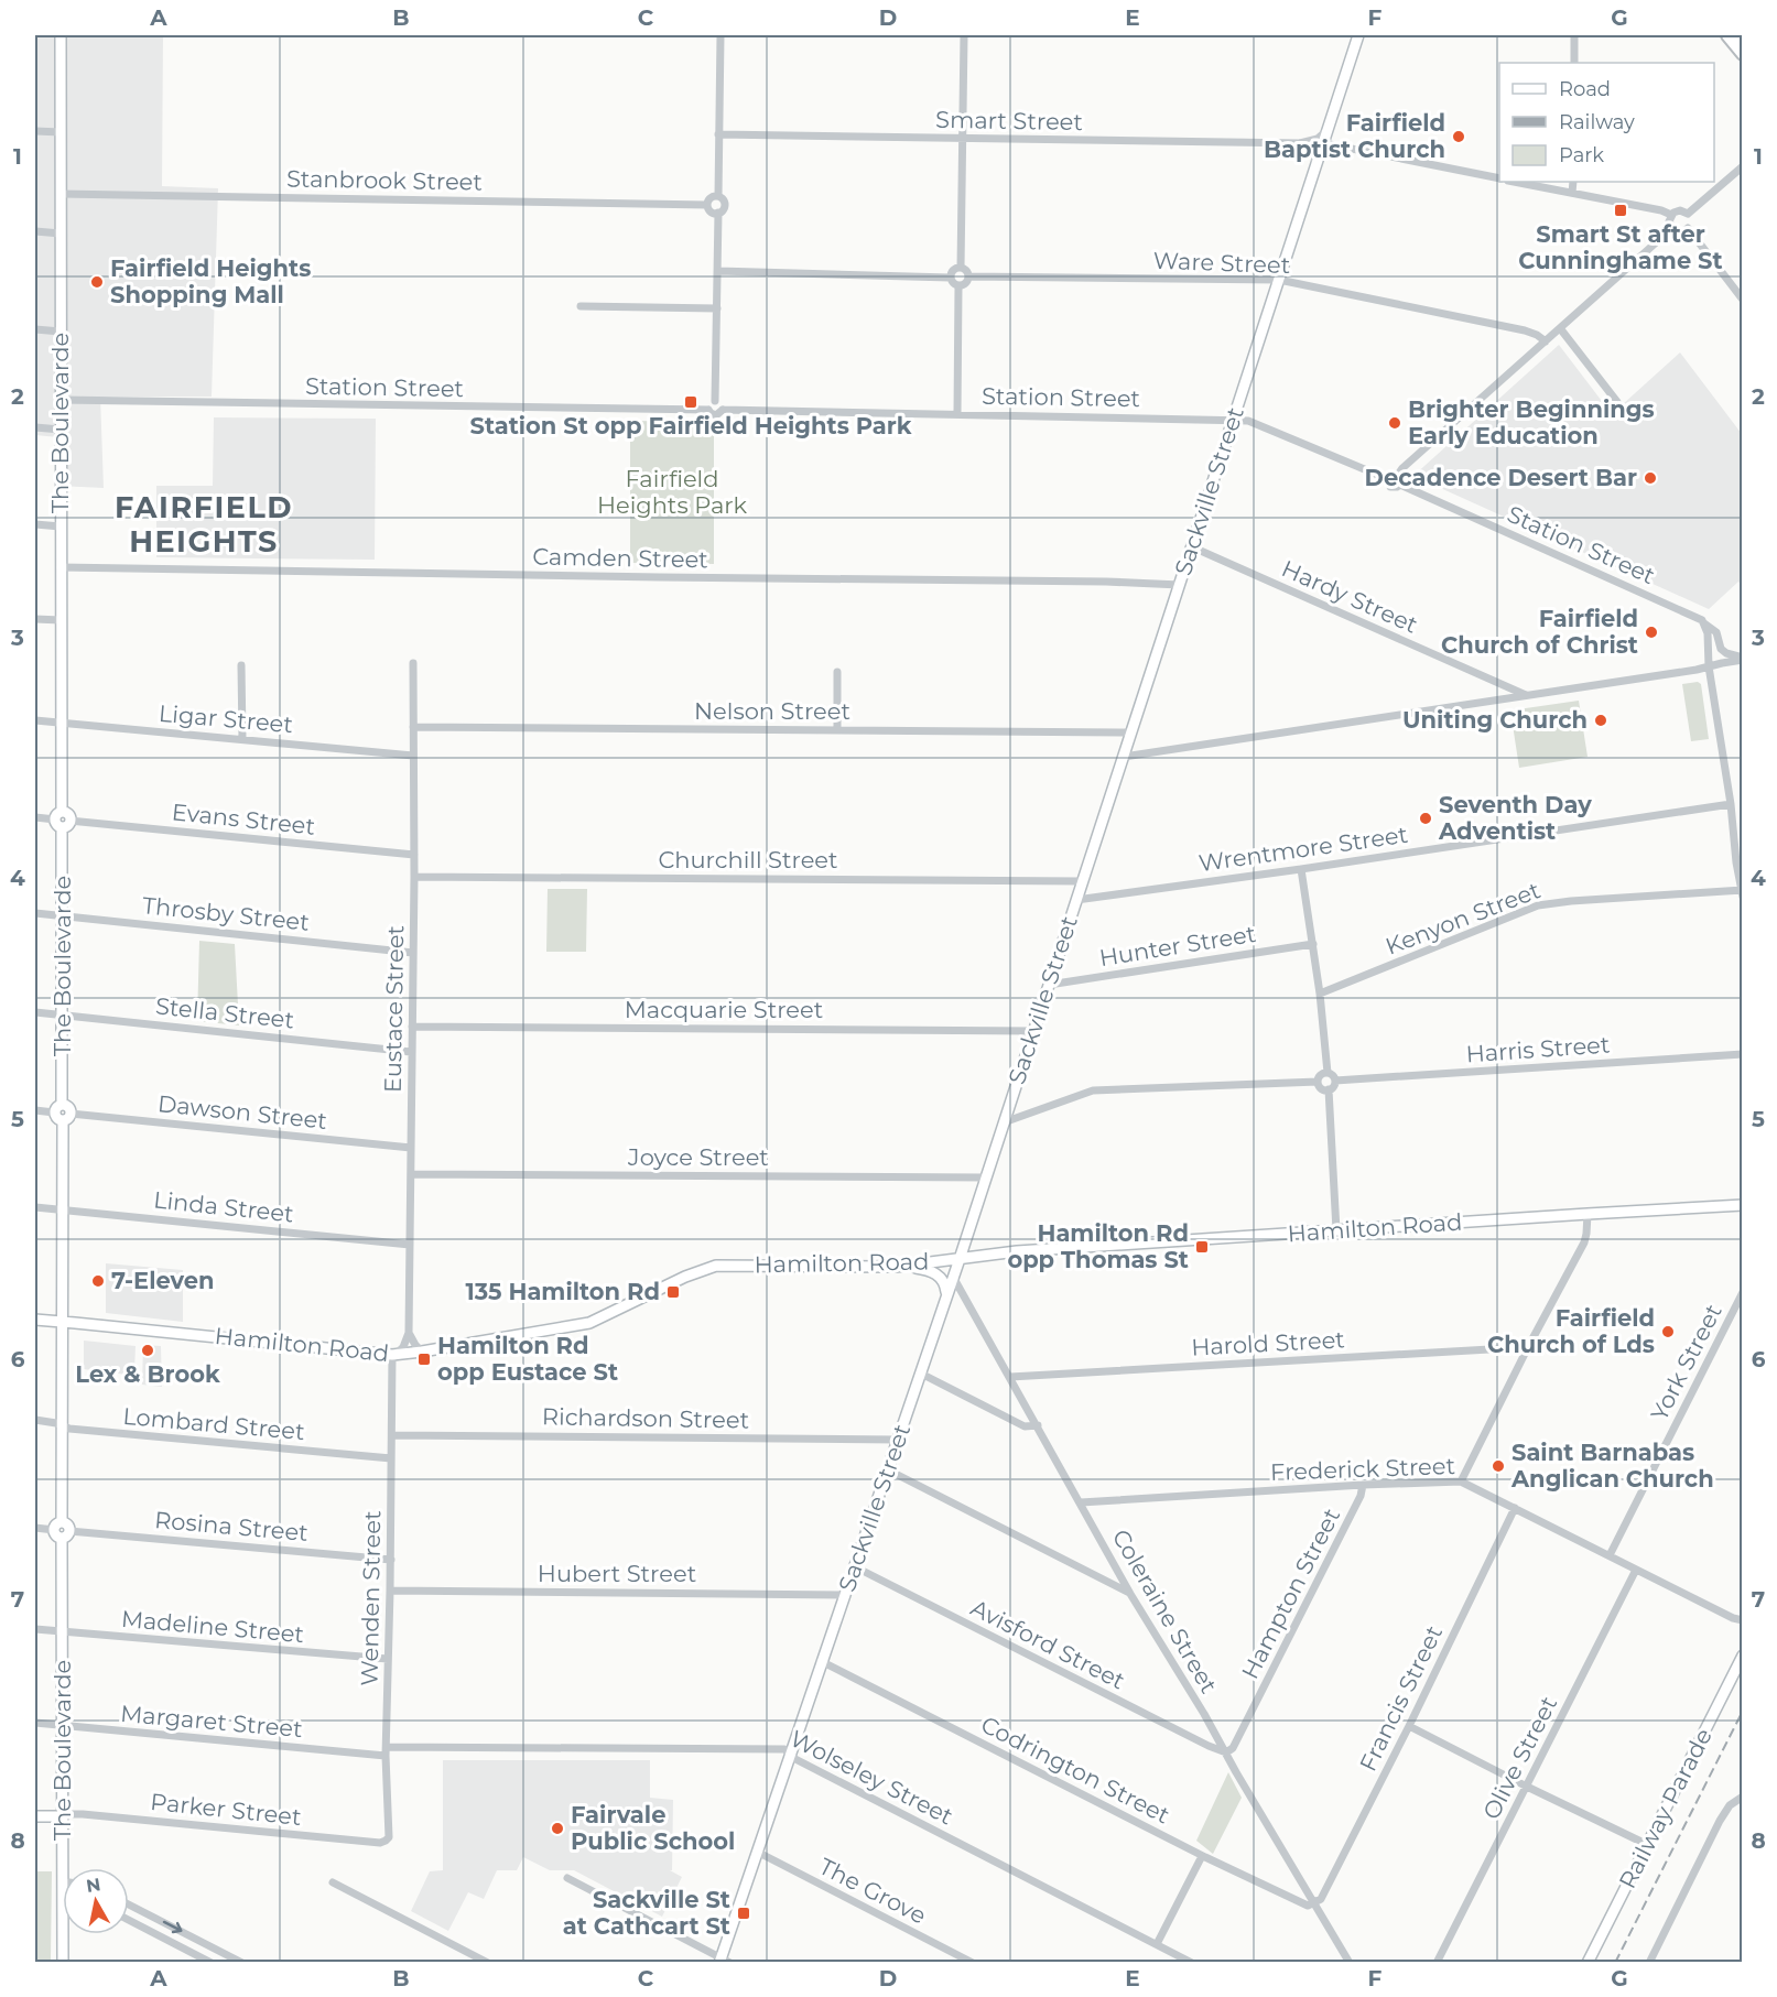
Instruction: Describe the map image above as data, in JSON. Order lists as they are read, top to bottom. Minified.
{"streets":{"main road":["The Boulevarde","Sackville Street","Hamilton Road","Railway Parade"],"street":["Smart Street","Stanbrook Street","Ware Street","Station Street","Camden Street","Hardy Street","Nelson Street","Ligar Street","Evans Street","Wrentmore Street","Churchill Street","Throsby Street","Kenyon Street","Hunter Street","Eustace Street","Macquarie Street","Stella Street","Harris Street","Dawson Street","Joyce Street","Linda Street","Harold Street","York Street","Richardson Street","Lombard Street","Frederick Street","Rosina Street","Hubert Street","Hampton Street","Wenden Street","Coleraine Street","Madeline Street","Avisford Street","Francis Street","Margaret Street","Olive Street","Codrington Street","Wolseley Street","Parker Street","The Grove"]},"crossings":[["Smart Street","Sackville Street"],["Stanbrook Street","The Boulevarde"],["Ware Street","Sackville Street"],["Station Street","The Boulevarde"],["Station Street","Sackville Street"],["The Boulevarde","Camden Street"],["The Boulevarde","Ligar Street"],["The Boulevarde","Evans Street"],["The Boulevarde","Throsby Street"],["The Boulevarde","Stella Street"],["The Boulevarde","Dawson Street"],["The Boulevarde","Linda Street"],["The Boulevarde","Hamilton Road"],["The Boulevarde","Lombard Street"],["The Boulevarde","Rosina Street"],["The Boulevarde","Madeline Street"],["The Boulevarde","Margaret Street"],["The Boulevarde","Parker Street"],["Sackville Street","Camden Street"],["Sackville Street","Hardy Street"],["Sackville Street","Nelson Street"],["Sackville Street","Wrentmore Street"],["Sackville Street","Churchill Street"],["Sackville Street","Hunter Street"],["Sackville Street","Macquarie Street"],["Sackville Street","Joyce Street"],["Sackville Street","Hamilton Road"],["Sackville Street","Richardson Street"],["Sackville Street","Hubert Street"],["Sackville Street","Coleraine Street"],["Sackville Street","Avisford Street"],["Sackville Street","Codrington Street"],["Sackville Street","Wolseley Street"],["Sackville Street","The Grove"],["Nelson Street","Eustace Street"],["Ligar Street","Eustace Street"],["Evans Street","Eustace Street"],["Churchill Street","Eustace Street"],["Throsby Street","Eustace Street"],["Eustace Street","Macquarie Street"],["Eustace Street","Stella Street"],["Eustace Street","Dawson Street"],["Eustace Street","Joyce Street"],["Eustace Street","Linda Street"],["Hamilton Road","Wenden Street"],["Harold Street","Coleraine Street"],["York Street","Frederick Street"],["Richardson Street","Wenden Street"],["Lombard Street","Wenden Street"],["Frederick Street","Hampton Street"],["Frederick Street","Coleraine Street"],["Frederick Street","Francis Street"],["Frederick Street","Olive Street"],["Rosina Street","Wenden Street"],["Hubert Street","Wenden Street"],["Hampton Street","Coleraine Street"],["Hampton Street","Avisford Street"],["Wenden Street","Madeline Street"],["Wenden Street","Margaret Street"],["Wenden Street","Wolseley Street"],["Wenden Street","Parker Street"],["Coleraine Street","Avisford Street"],["Coleraine Street","Francis Street"],["Coleraine Street","Codrington Street"],["Francis Street","Codrington Street"]],"districts":["FAIRFIELD HEIGHTS"],"parks":["Fairfield Heights Park"],"places":{"other":["Fairfield Baptist Church","Fairfield Heights Shopping Mall","Brighter Beginnings Early Education","Decadence Desert Bar","Fairfield Church of Christ","Uniting Church","Seventh Day Adventist","7-Eleven","Fairfield Church of Lds","Lex & Brook","Saint Barnabas Anglican Church","Fairvale Public School"],"transit":["Smart St after Cunninghame St","Station St opp Fairfield Heights Park","Hamilton Rd opp Thomas St","135 Hamilton Rd","Hamilton Rd opp Eustace St","Sackville St at Cathcart St"]},"legend":["Road","Railway","Park"],"north":"top","grid":{"columns":["A","B","C","D","E","F","G"],"rows":["1","2","3","4","5","6","7","8"]}}
